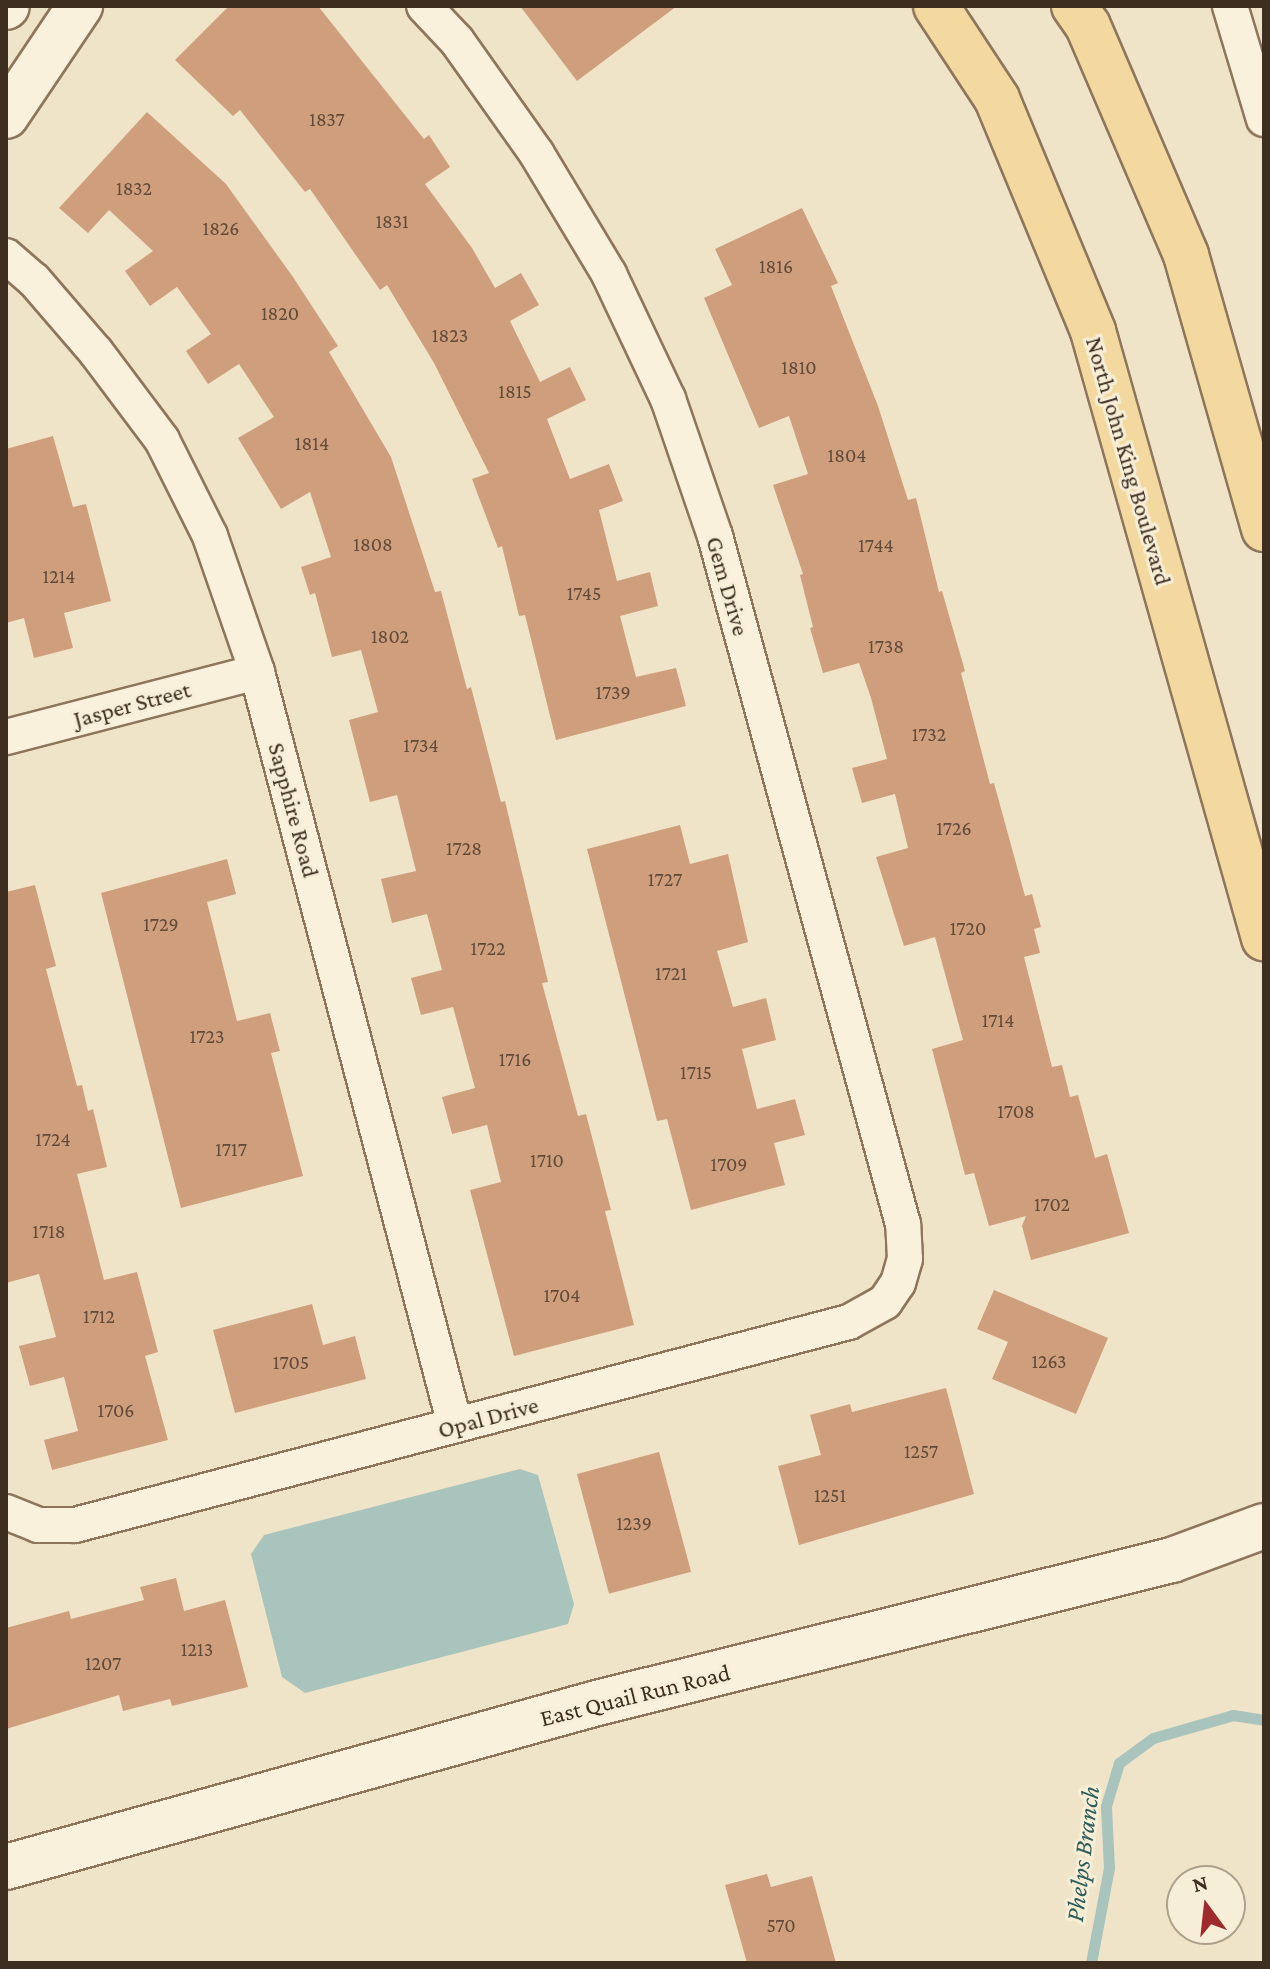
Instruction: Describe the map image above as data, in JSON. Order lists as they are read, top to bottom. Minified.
{"streets":{"main road":["North John King Boulevard"],"street":["Gem Drive","Jasper Street","Sapphire Road","Opal Drive","East Quail Run Road"]},"crossings":[["Gem Drive","Opal Drive"],["Jasper Street","Sapphire Road"],["Sapphire Road","Opal Drive"]],"water":["Phelps Branch"],"house_numbers":["1837","1832","1831","1826","1816","1820","1823","1810","1815","1814","1804","1808","1744","1214","1745","1802","1738","1739","1732","1734","1726","1728","1727","1729","1720","1722","1721","1714","1723","1716","1715","1708","1724","1717","1710","1709","1702","1718","1704","1712","1263","1705","1706","1257","1251","1239","1213","1207","570"],"north":"top"}
